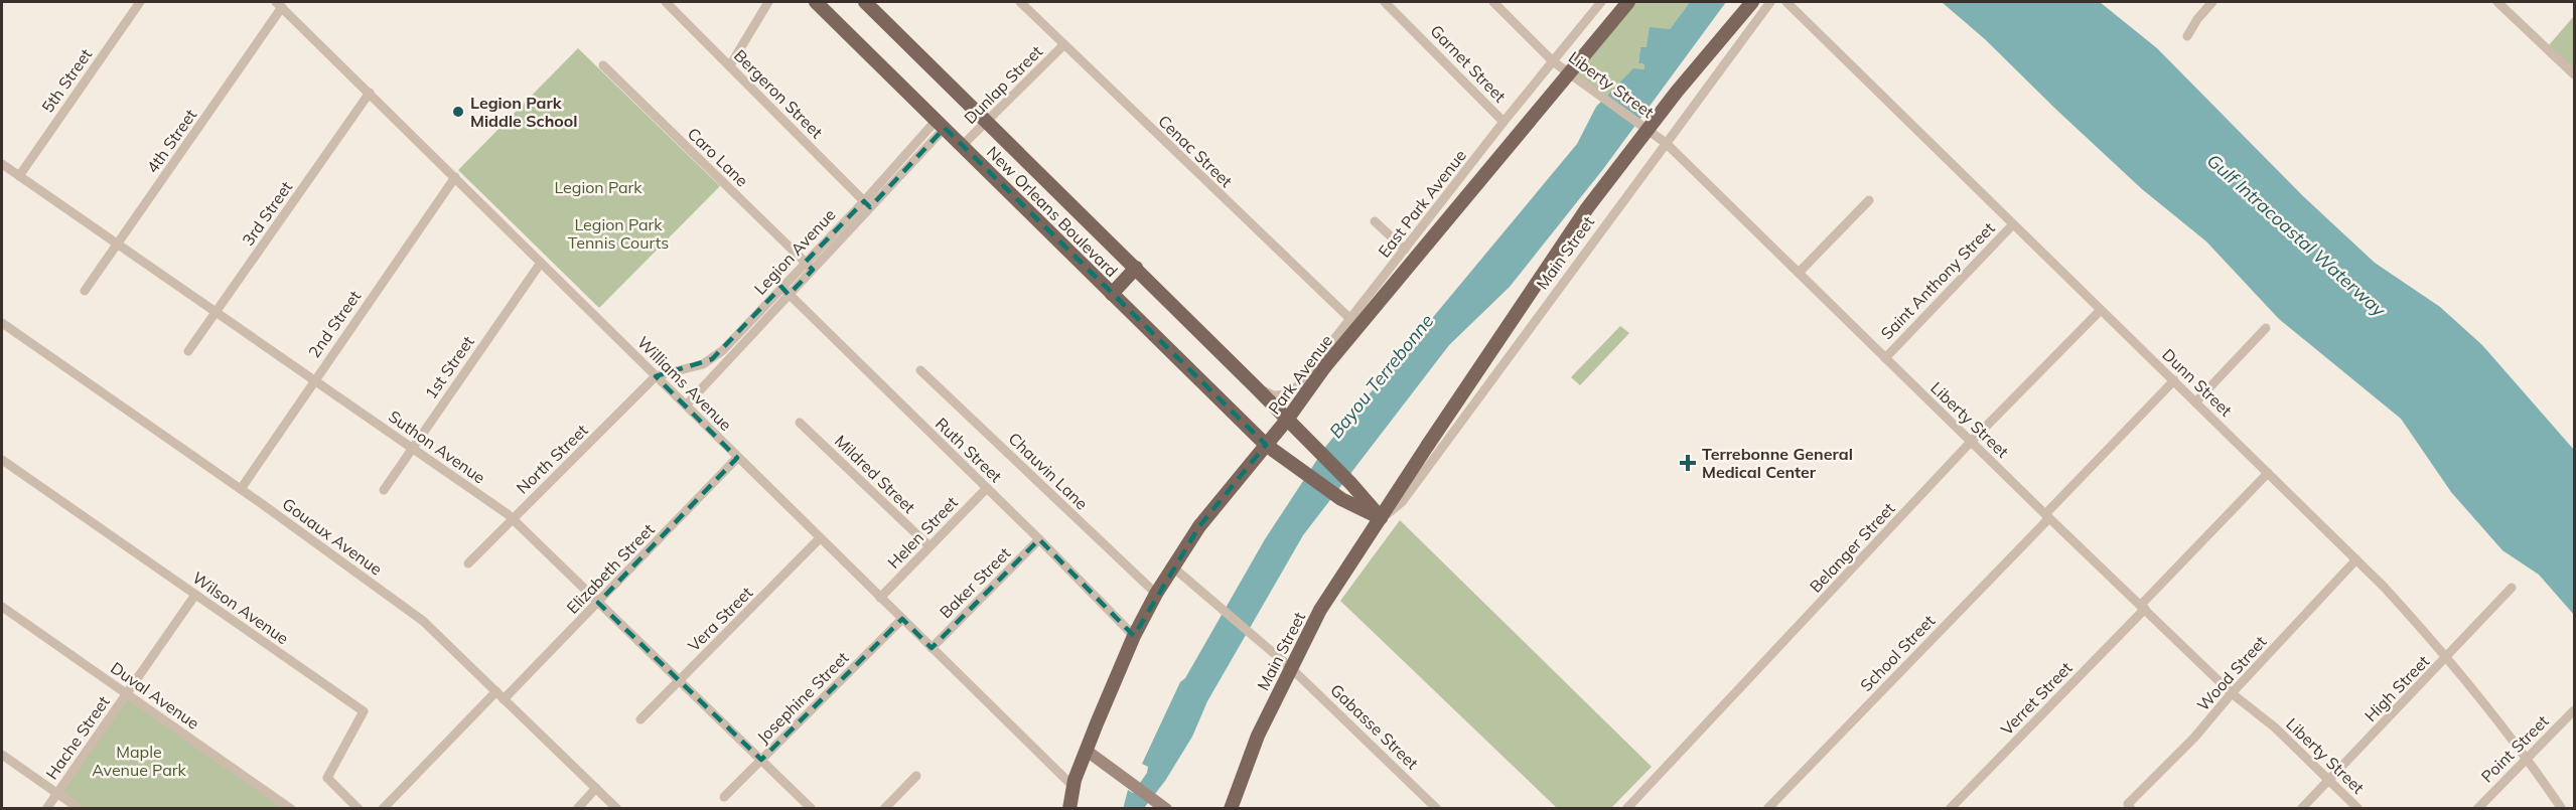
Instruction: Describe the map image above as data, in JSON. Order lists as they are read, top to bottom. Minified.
{"streets":{"main road":["New Orleans Boulevard","Main Street","Park Avenue"],"street":["Garnet Street","5th Street","Dunlap Street","Liberty Street","Bergeron Street","4th Street","Cenac Street","Caro Lane","East Park Avenue","3rd Street","Legion Avenue","Saint Anthony Street","2nd Street","1st Street","Dunn Street","Williams Avenue","Suthon Avenue","Ruth Street","North Street","Chauvin Lane","Mildred Street","Helen Street","Gouaux Avenue","Belanger Street","Elizabeth Street","Baker Street","Wilson Avenue","Vera Street","School Street","Wood Street","High Street","Duval Avenue","Josephine Street","Verret Street","Gabasse Street","Hache Street","Point Street"]},"crossings":[["Garnet Street","East Park Avenue"],["5th Street","Suthon Avenue"],["Dunlap Street","Cenac Street"],["Dunlap Street","New Orleans Boulevard"],["Liberty Street","East Park Avenue"],["Liberty Street","Main Street"],["Liberty Street","Saint Anthony Street"],["Liberty Street","Belanger Street"],["Liberty Street","School Street"],["Liberty Street","Wood Street"],["Liberty Street","High Street"],["Liberty Street","Verret Street"],["Bergeron Street","Legion Avenue"],["4th Street","Williams Avenue"],["4th Street","Suthon Avenue"],["Cenac Street","East Park Avenue"],["Caro Lane","Legion Avenue"],["East Park Avenue","New Orleans Boulevard"],["New Orleans Boulevard","Legion Avenue"],["New Orleans Boulevard","Main Street"],["New Orleans Boulevard","Park Avenue"],["3rd Street","Williams Avenue"],["3rd Street","Suthon Avenue"],["Legion Avenue","Williams Avenue"],["Legion Avenue","Ruth Street"],["Legion Avenue","North Street"],["Main Street","Gabasse Street"],["Saint Anthony Street","Dunn Street"],["2nd Street","Williams Avenue"],["2nd Street","Suthon Avenue"],["2nd Street","Gouaux Avenue"],["1st Street","Williams Avenue"],["1st Street","Suthon Avenue"],["Park Avenue","Williams Avenue"],["Park Avenue","Ruth Street"],["Park Avenue","Chauvin Lane"],["Park Avenue","Gabasse Street"],["Dunn Street","Belanger Street"],["Dunn Street","School Street"],["Dunn Street","Wood Street"],["Dunn Street","High Street"],["Dunn Street","Verret Street"],["Dunn Street","Point Street"],["Williams Avenue","North Street"],["Williams Avenue","Helen Street"],["Williams Avenue","Elizabeth Street"],["Williams Avenue","Baker Street"],["Williams Avenue","Vera Street"],["Williams Avenue","Josephine Street"],["Suthon Avenue","North Street"],["Suthon Avenue","Elizabeth Street"],["Suthon Avenue","Vera Street"],["Suthon Avenue","Josephine Street"],["Ruth Street","Helen Street"],["Ruth Street","Baker Street"],["Mildred Street","Helen Street"],["Gouaux Avenue","Elizabeth Street"],["Wilson Avenue","Hache Street"],["Duval Avenue","Hache Street"]],"water":["Gulf Intracoastal Waterway","Bayou Terrebonne"],"parks":["Legion Park","Legion Park Tennis Courts","Maple Avenue Park"],"places":{"other":["Legion Park Middle School"],"health":["Terrebonne General Medical Center"]}}
